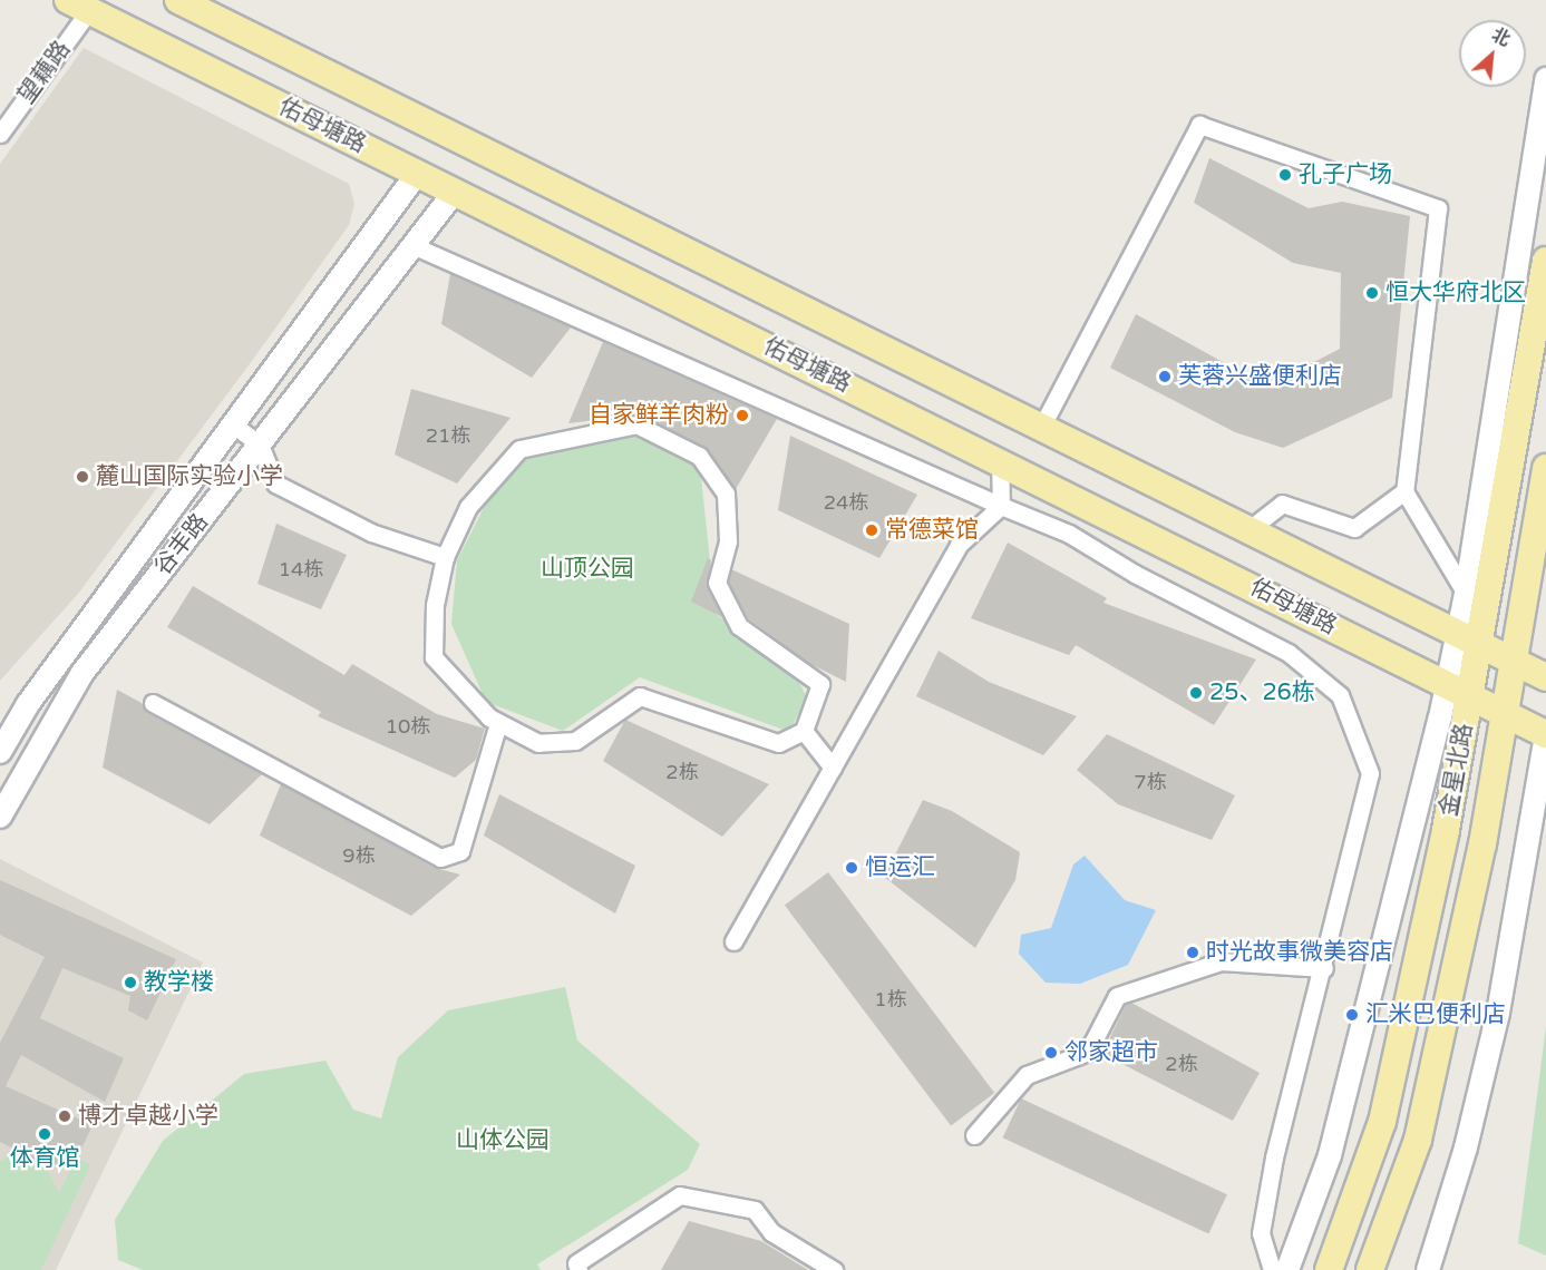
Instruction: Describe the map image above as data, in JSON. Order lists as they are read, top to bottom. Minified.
{"streets":{"main road":["佑母塘路","金星北路"],"street":["望藕路","谷丰路"]},"crossings":[["望藕路","佑母塘路"],["佑母塘路","谷丰路"],["佑母塘路","金星北路"]],"parks":["山顶公园","山体公园"],"places":["孔子广场","恒大华府北区","芙蓉兴盛便利店","自家鲜羊肉粉","麓山国际实验小学","常德菜馆","25、26栋","恒运汇","时光故事微美容店","教学楼","汇米巴便利店","邻家超市","博才卓越小学","体育馆"],"house_numbers":["21栋","24栋","14栋","10栋","2栋","7栋","9栋","1栋","2栋"],"north":"top right"}
